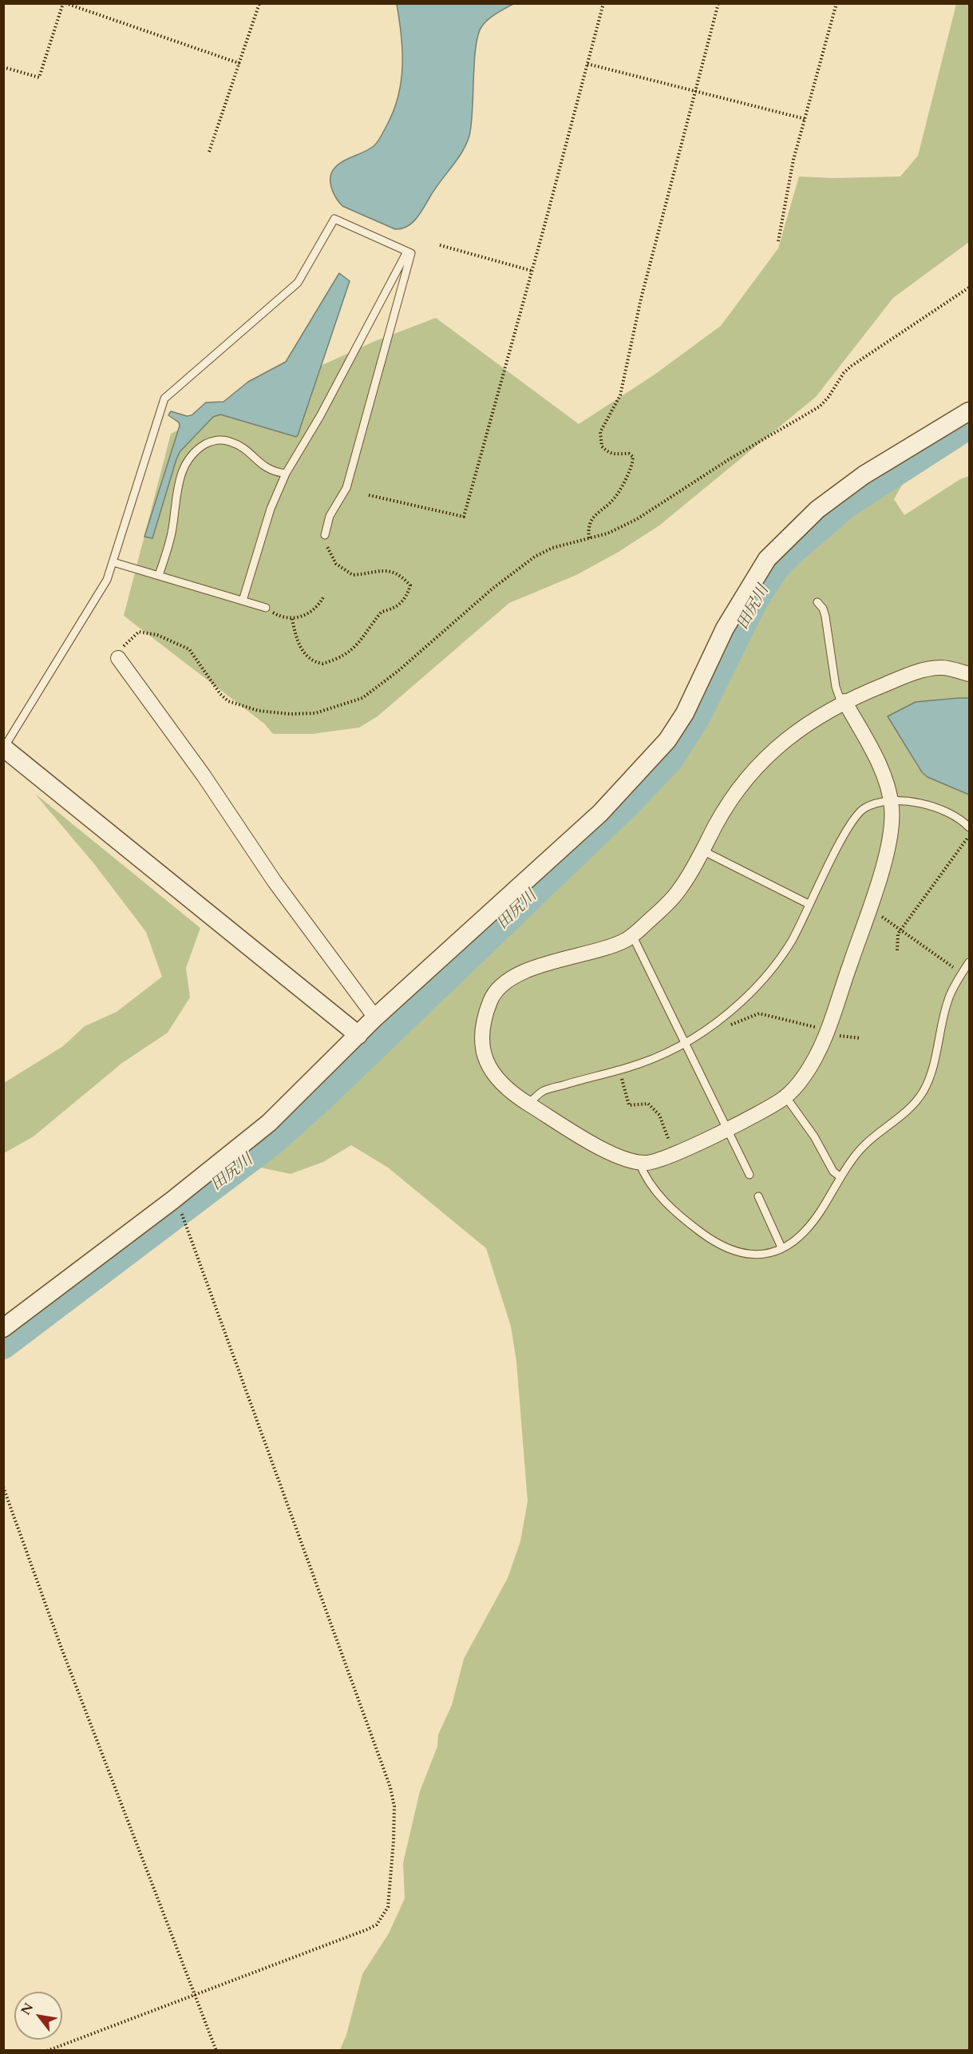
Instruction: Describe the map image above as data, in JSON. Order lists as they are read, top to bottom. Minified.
{"water":["田尻川"],"north":"top left"}
